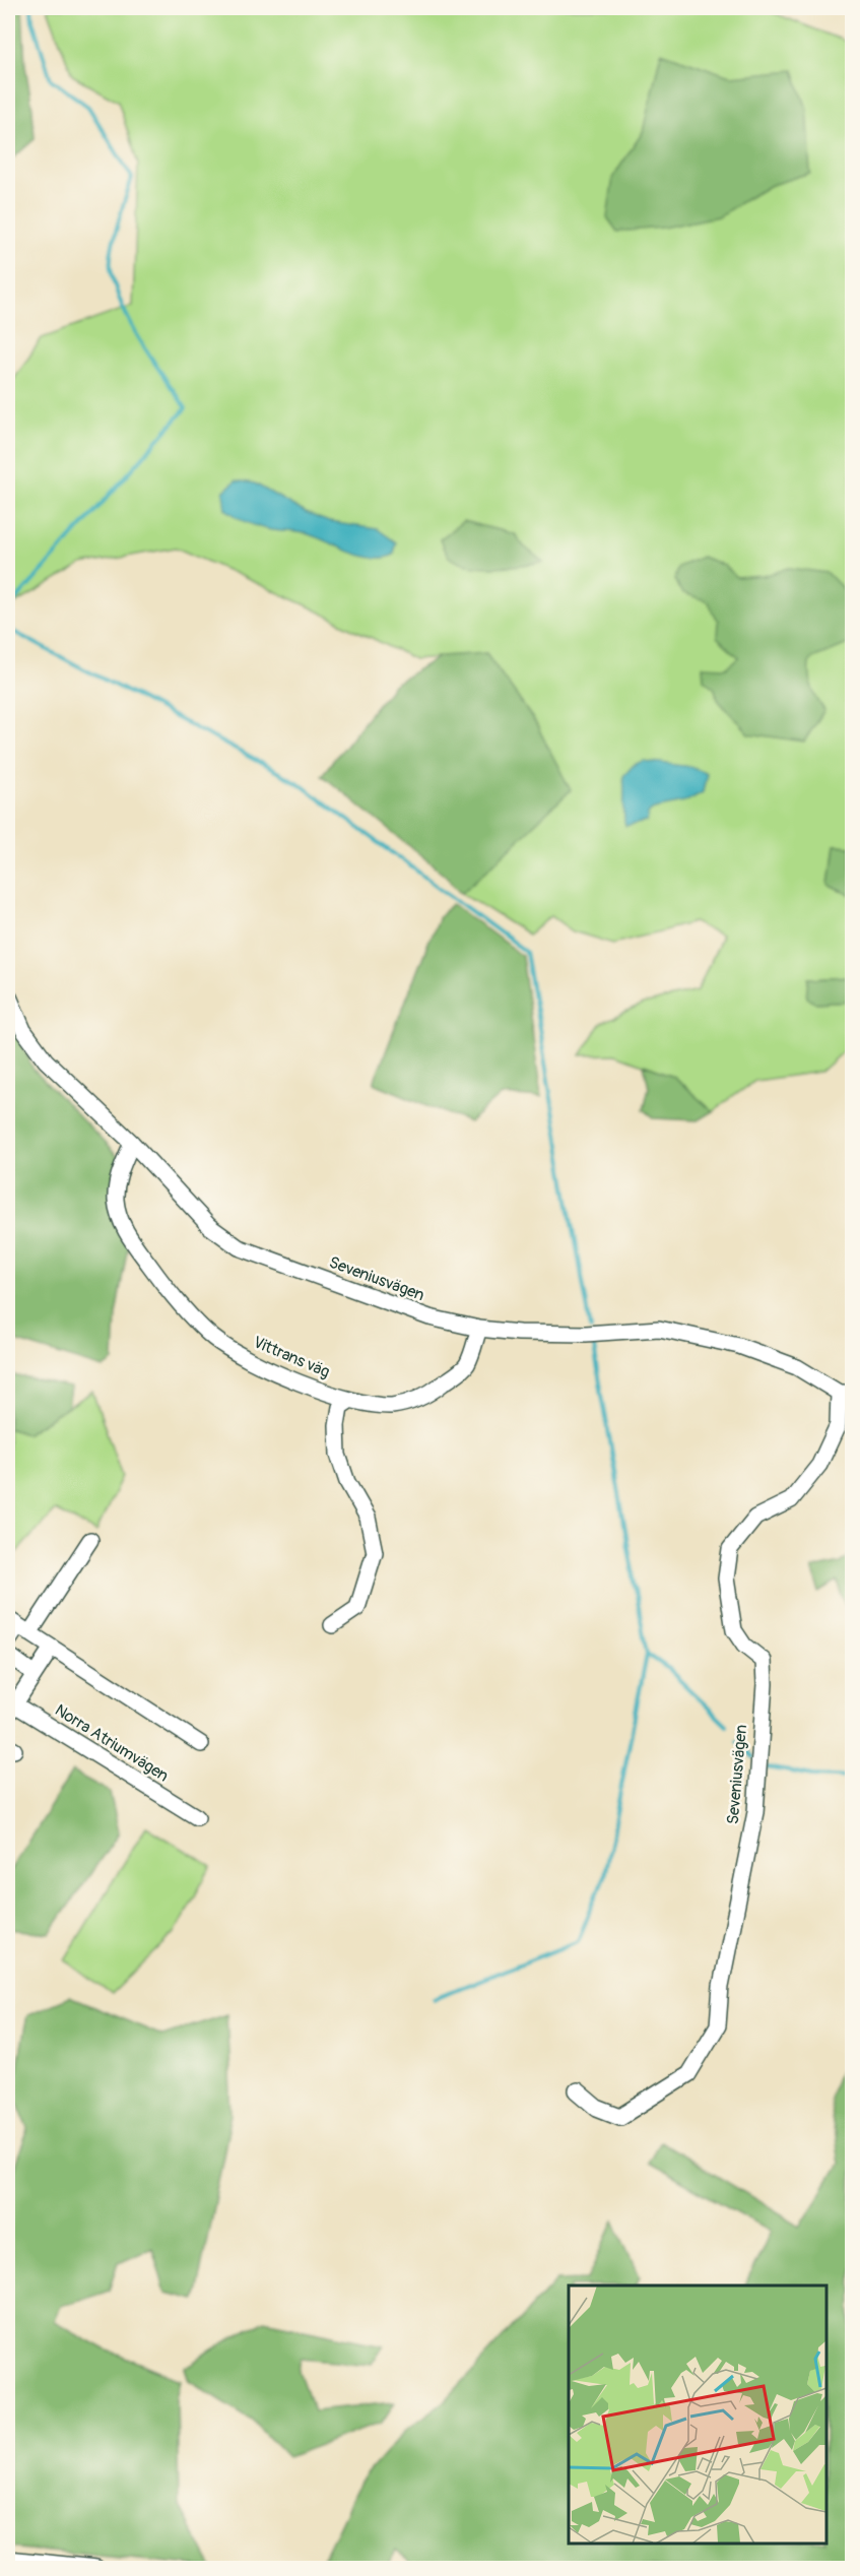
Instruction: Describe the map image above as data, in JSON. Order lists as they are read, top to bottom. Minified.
{"streets":{"street":["Seveniusvägen","Vittrans väg","Norra Atriumvägen"]},"crossings":[["Seveniusvägen","Vittrans väg"]]}
